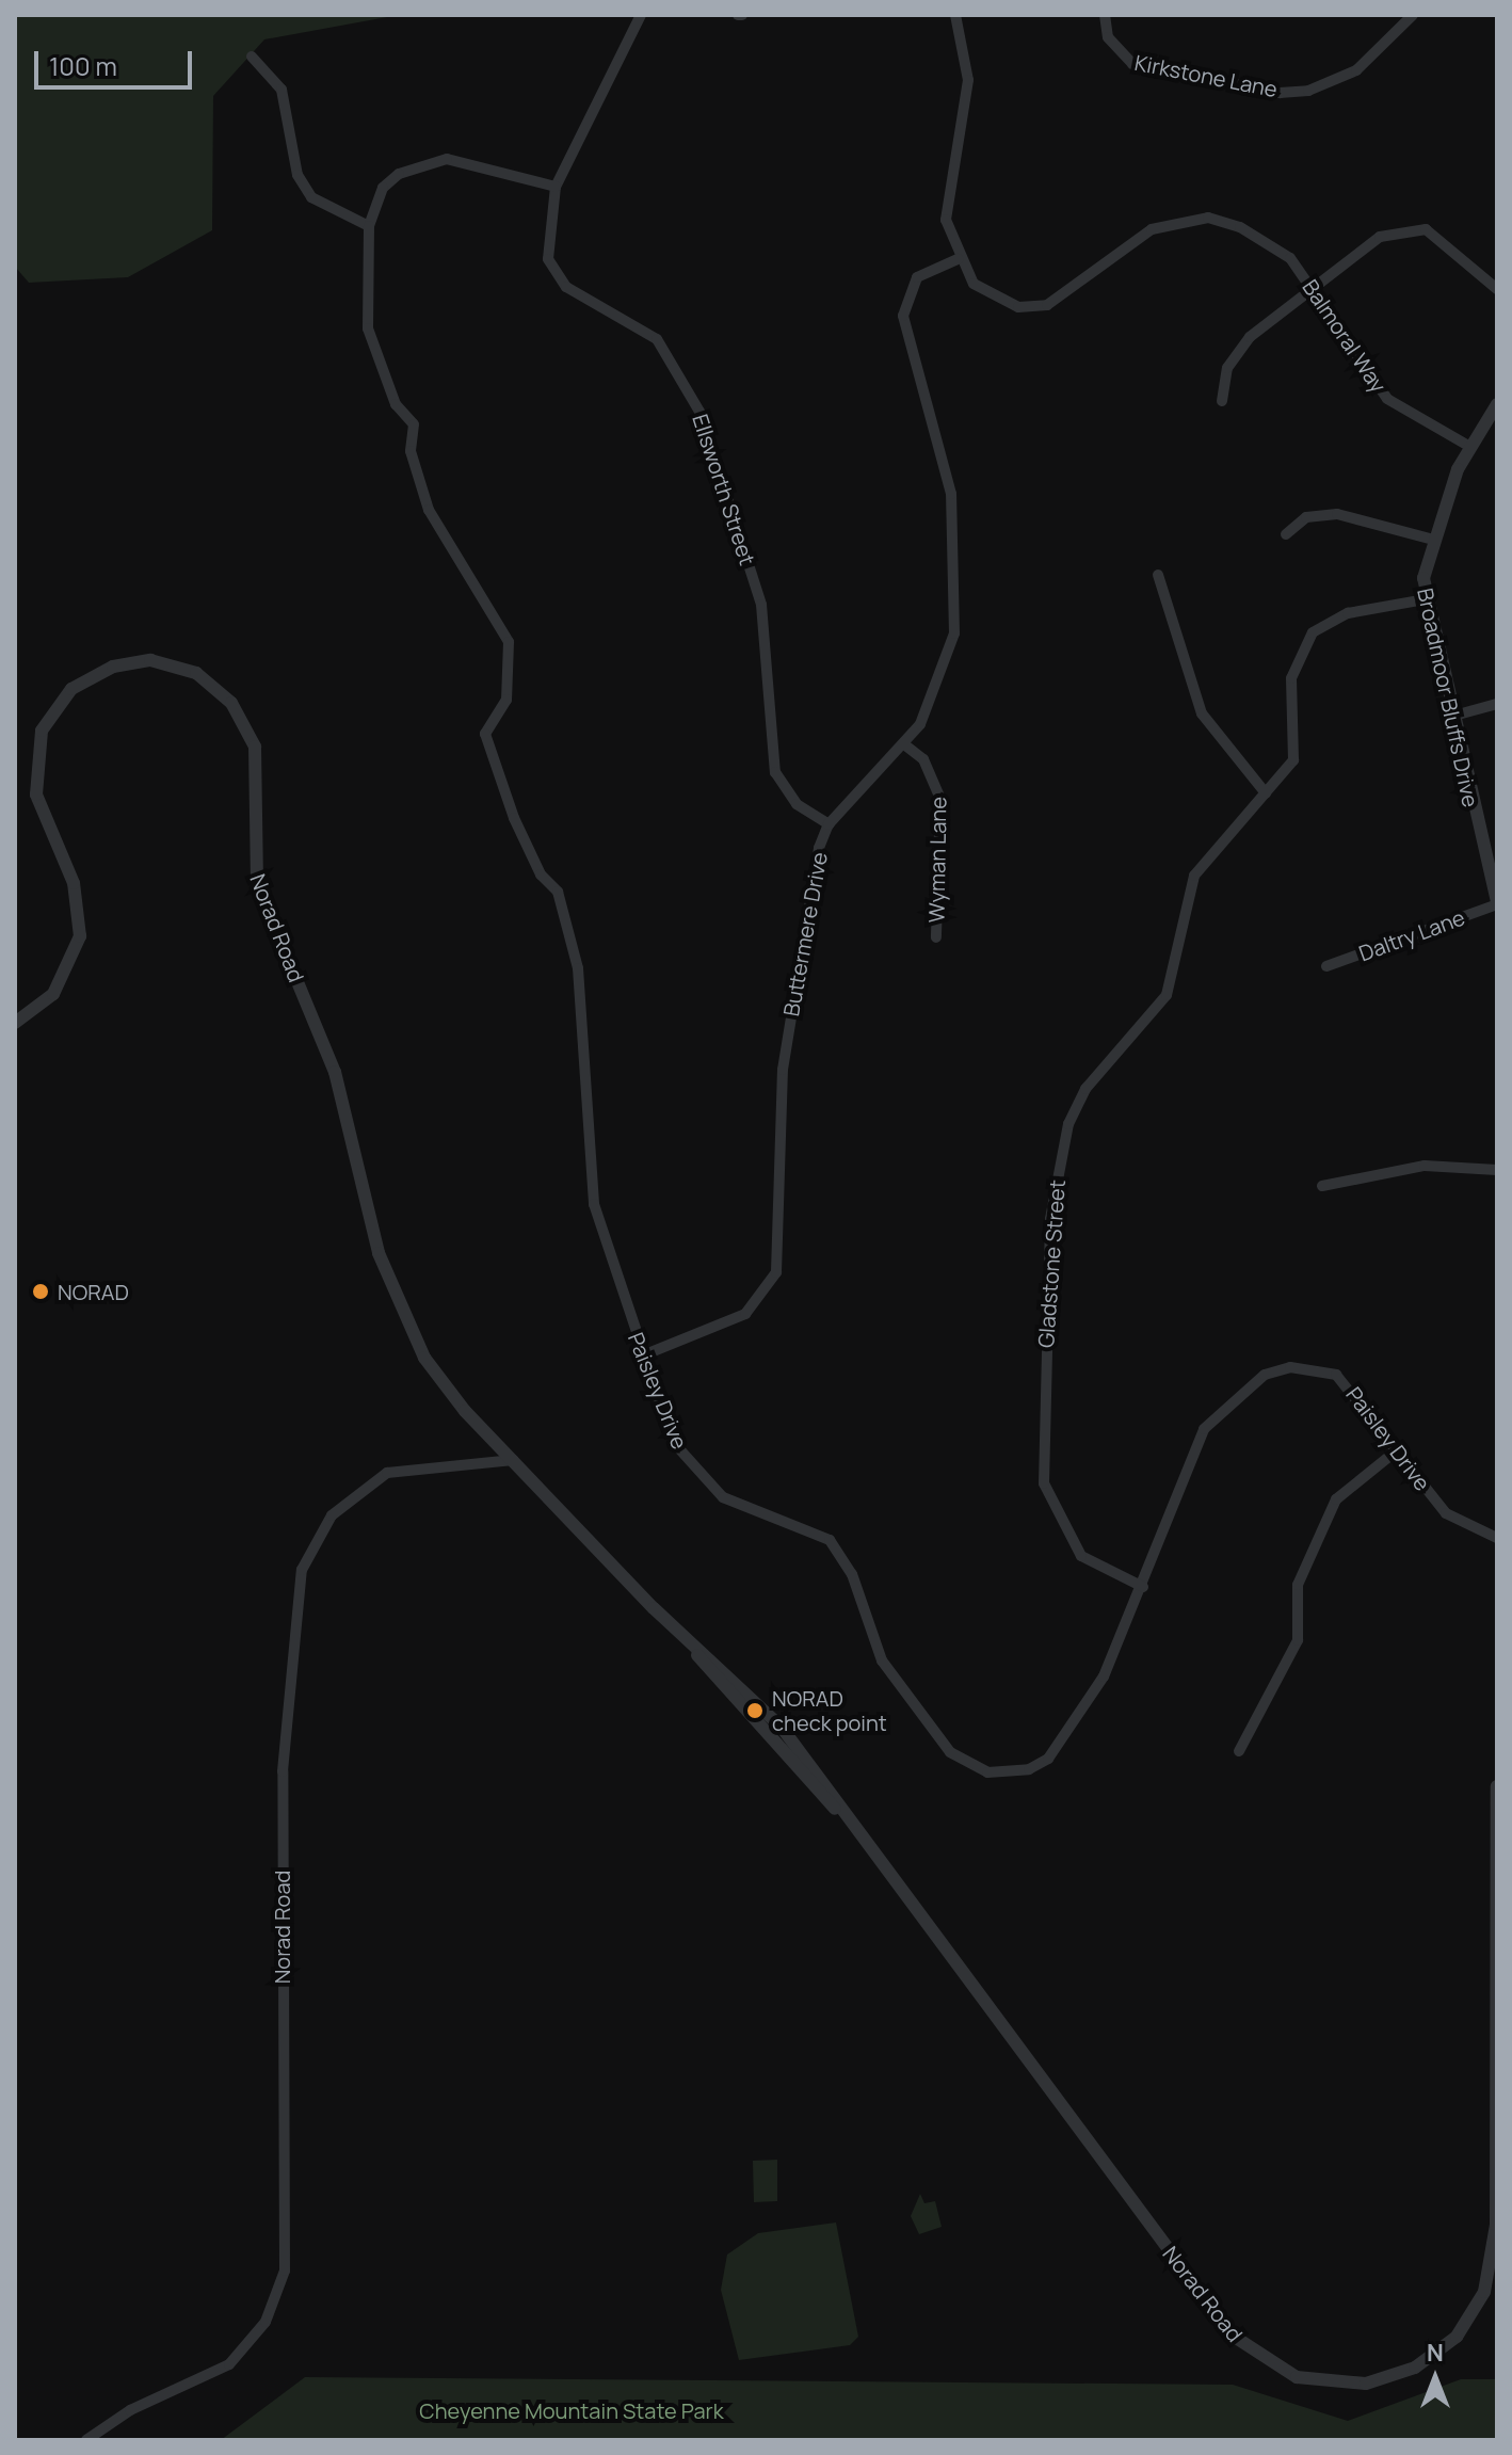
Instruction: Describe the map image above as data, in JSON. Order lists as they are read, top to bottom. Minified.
{"streets":{"street":["Kirkstone Lane","Balmoral Way","Ellsworth Street","Broadmoor Bluffs Drive","Wyman Lane","Norad Road","Buttermere Drive","Daltry Lane","Gladstone Street","Paisley Drive"]},"crossings":[["Balmoral Way","Broadmoor Bluffs Drive"],["Balmoral Way","Buttermere Drive"],["Ellsworth Street","Buttermere Drive"],["Broadmoor Bluffs Drive","Daltry Lane"],["Broadmoor Bluffs Drive","Gladstone Street"],["Wyman Lane","Buttermere Drive"],["Buttermere Drive","Paisley Drive"],["Gladstone Street","Paisley Drive"]],"parks":["Cheyenne Mountain State Park"],"places":["NORAD","NORAD check point"],"scale_bar":"100 m","north":"top"}
